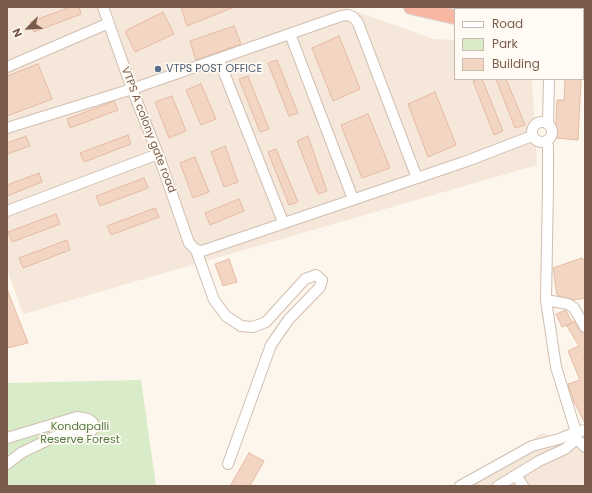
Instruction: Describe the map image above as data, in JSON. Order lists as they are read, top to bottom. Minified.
{"streets":{"street":["VTPS A colony gate road"]},"parks":["Kondapalli Reserve Forest"],"places":["VTPS POST OFFICE"],"legend":["Road","Park","Building"],"north":"bottom left"}
